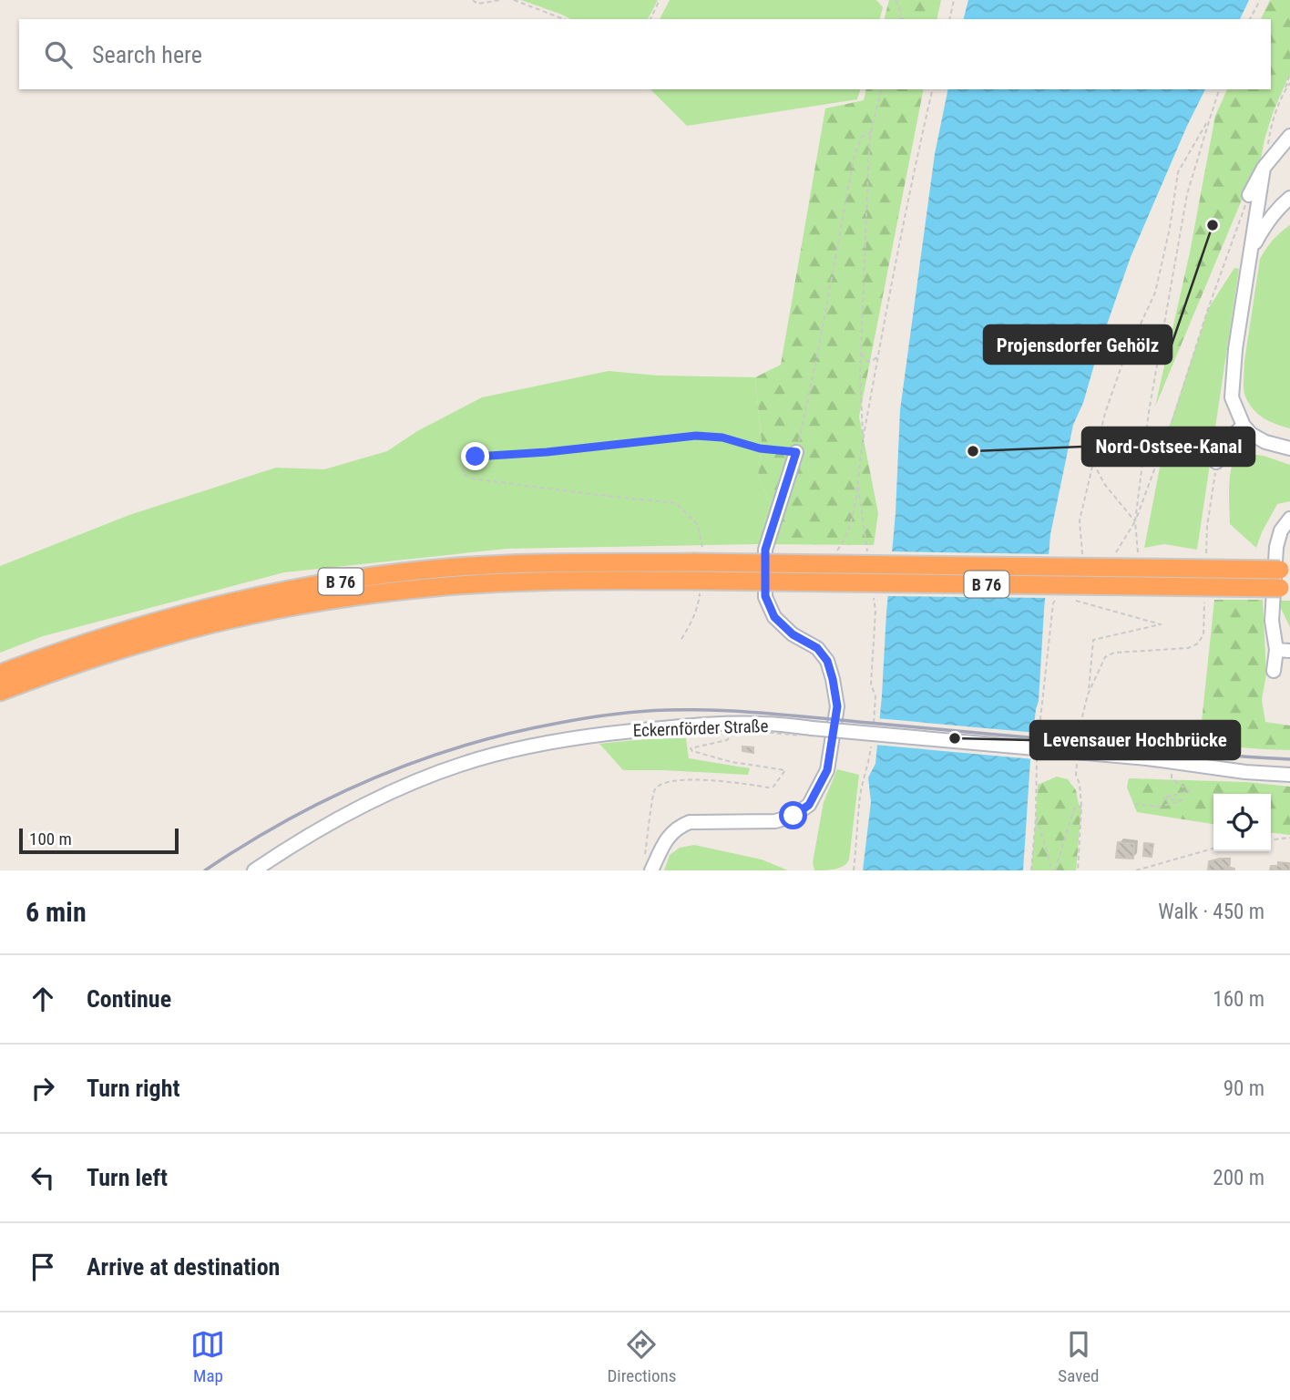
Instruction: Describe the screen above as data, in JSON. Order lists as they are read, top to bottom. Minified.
{"streets":{"highway":["B 76"],"street":["Eckernförder Straße"]},"places":["Projensdorfer Gehölz","Nord-Ostsee-Kanal","Levensauer Hochbrücke"],"scale_bar":"100 m","page":{"search":"Search here","scale":"100 m","heading":["6 min","Walk · 450 m"],"list":[["Continue","160 m"],["Turn right","90 m"],["Turn left","200 m"],"Arrive at destination"],"nav":["Map","Directions","Saved"]}}
